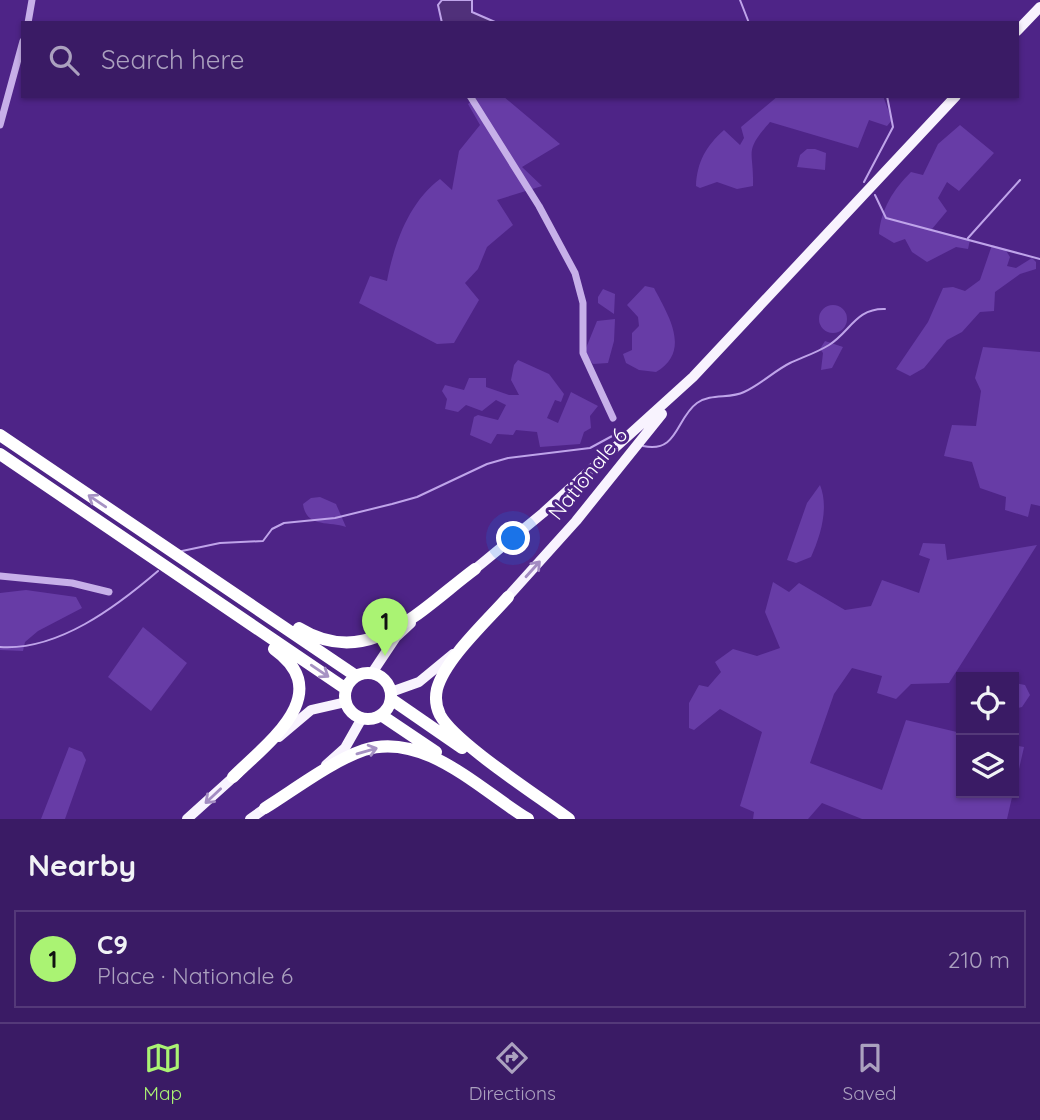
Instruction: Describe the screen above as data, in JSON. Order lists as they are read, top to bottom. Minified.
{"streets":{"main road":["Nationale 6"]},"page":{"search":"Search here","pins":"1","heading":"Nearby","list":[{"mark":"1","name":"C9","note":"Place · Nationale 6","value":"210 m"}],"nav":["Map","Directions","Saved"]}}
